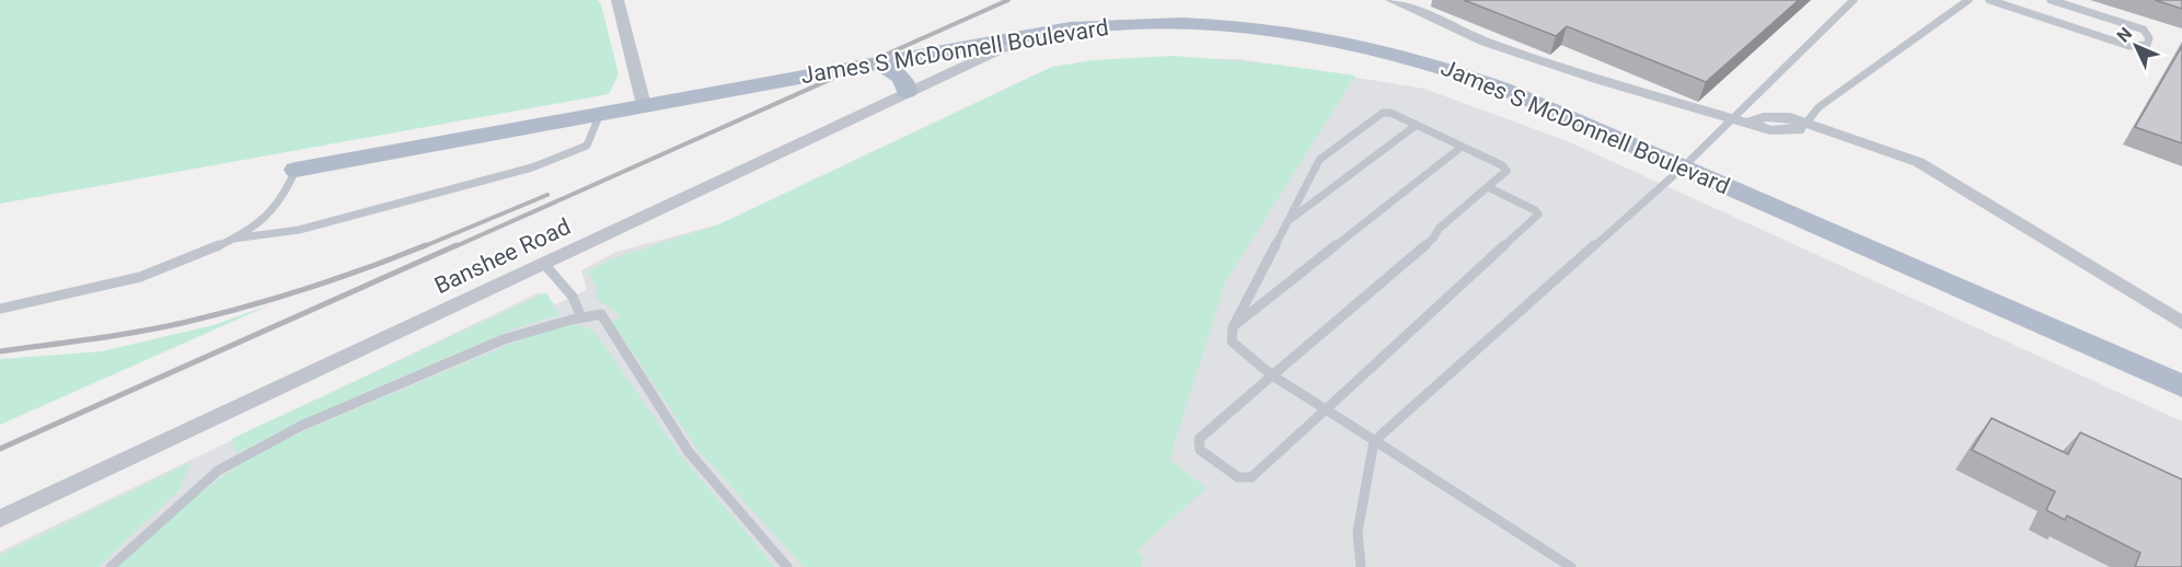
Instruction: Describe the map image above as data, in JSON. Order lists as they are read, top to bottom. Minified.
{"streets":{"main road":["James S McDonnell Boulevard"],"street":["Banshee Road"]},"crossings":[["James S McDonnell Boulevard","Banshee Road"]],"north":"top left"}
